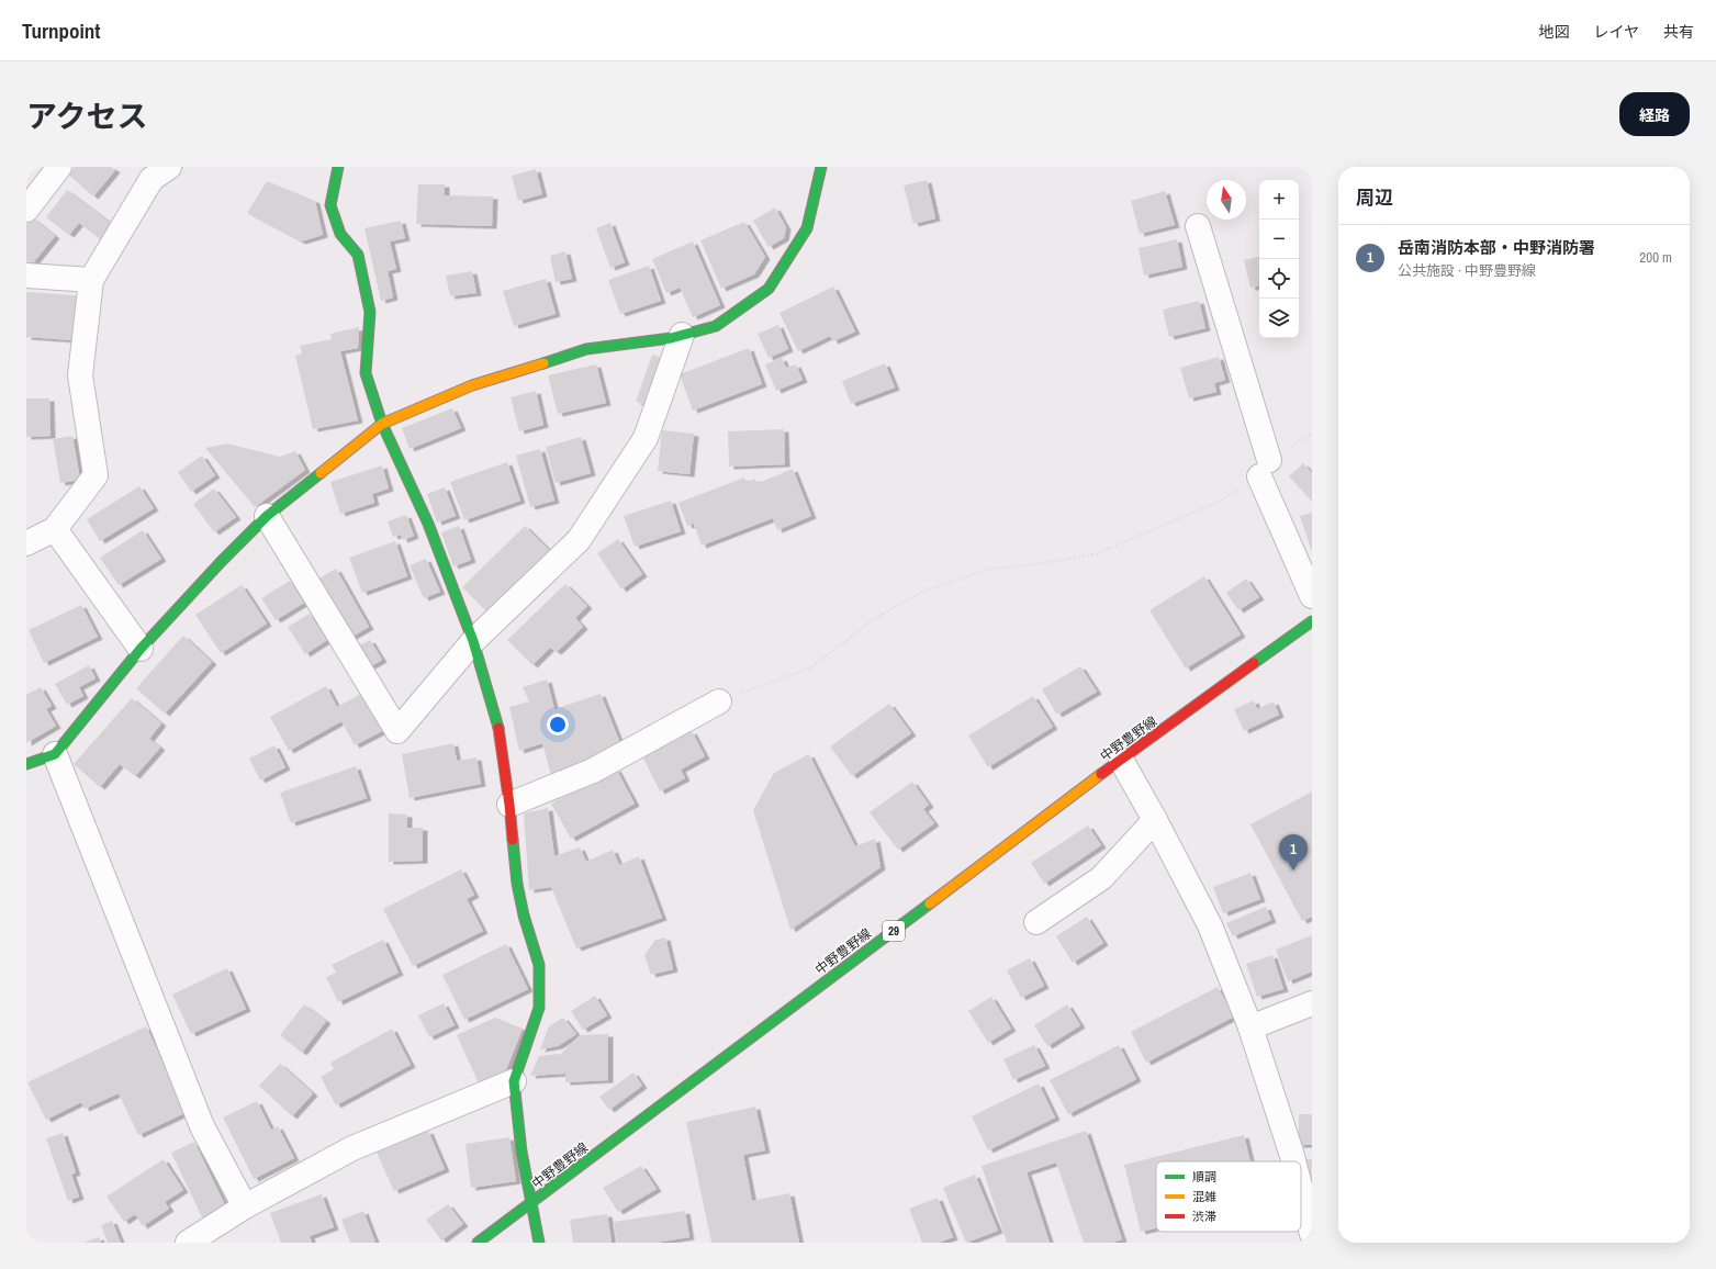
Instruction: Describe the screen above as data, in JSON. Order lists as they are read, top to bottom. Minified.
{"streets":{"street":["中野豊野線","29"]},"legend":["順調","混雑","渋滞"],"north":"top","page":{"header":"Turnpoint","nav":["地図","レイヤ","共有"],"title":"アクセス","buttons":"経路","heading":"周辺","map_buttons":["+","−"],"list":[{"mark":"1","name":"岳南消防本部・中野消防署","note":"公共施設 · 中野豊野線","value":"200 m"}],"pins":"1"}}
